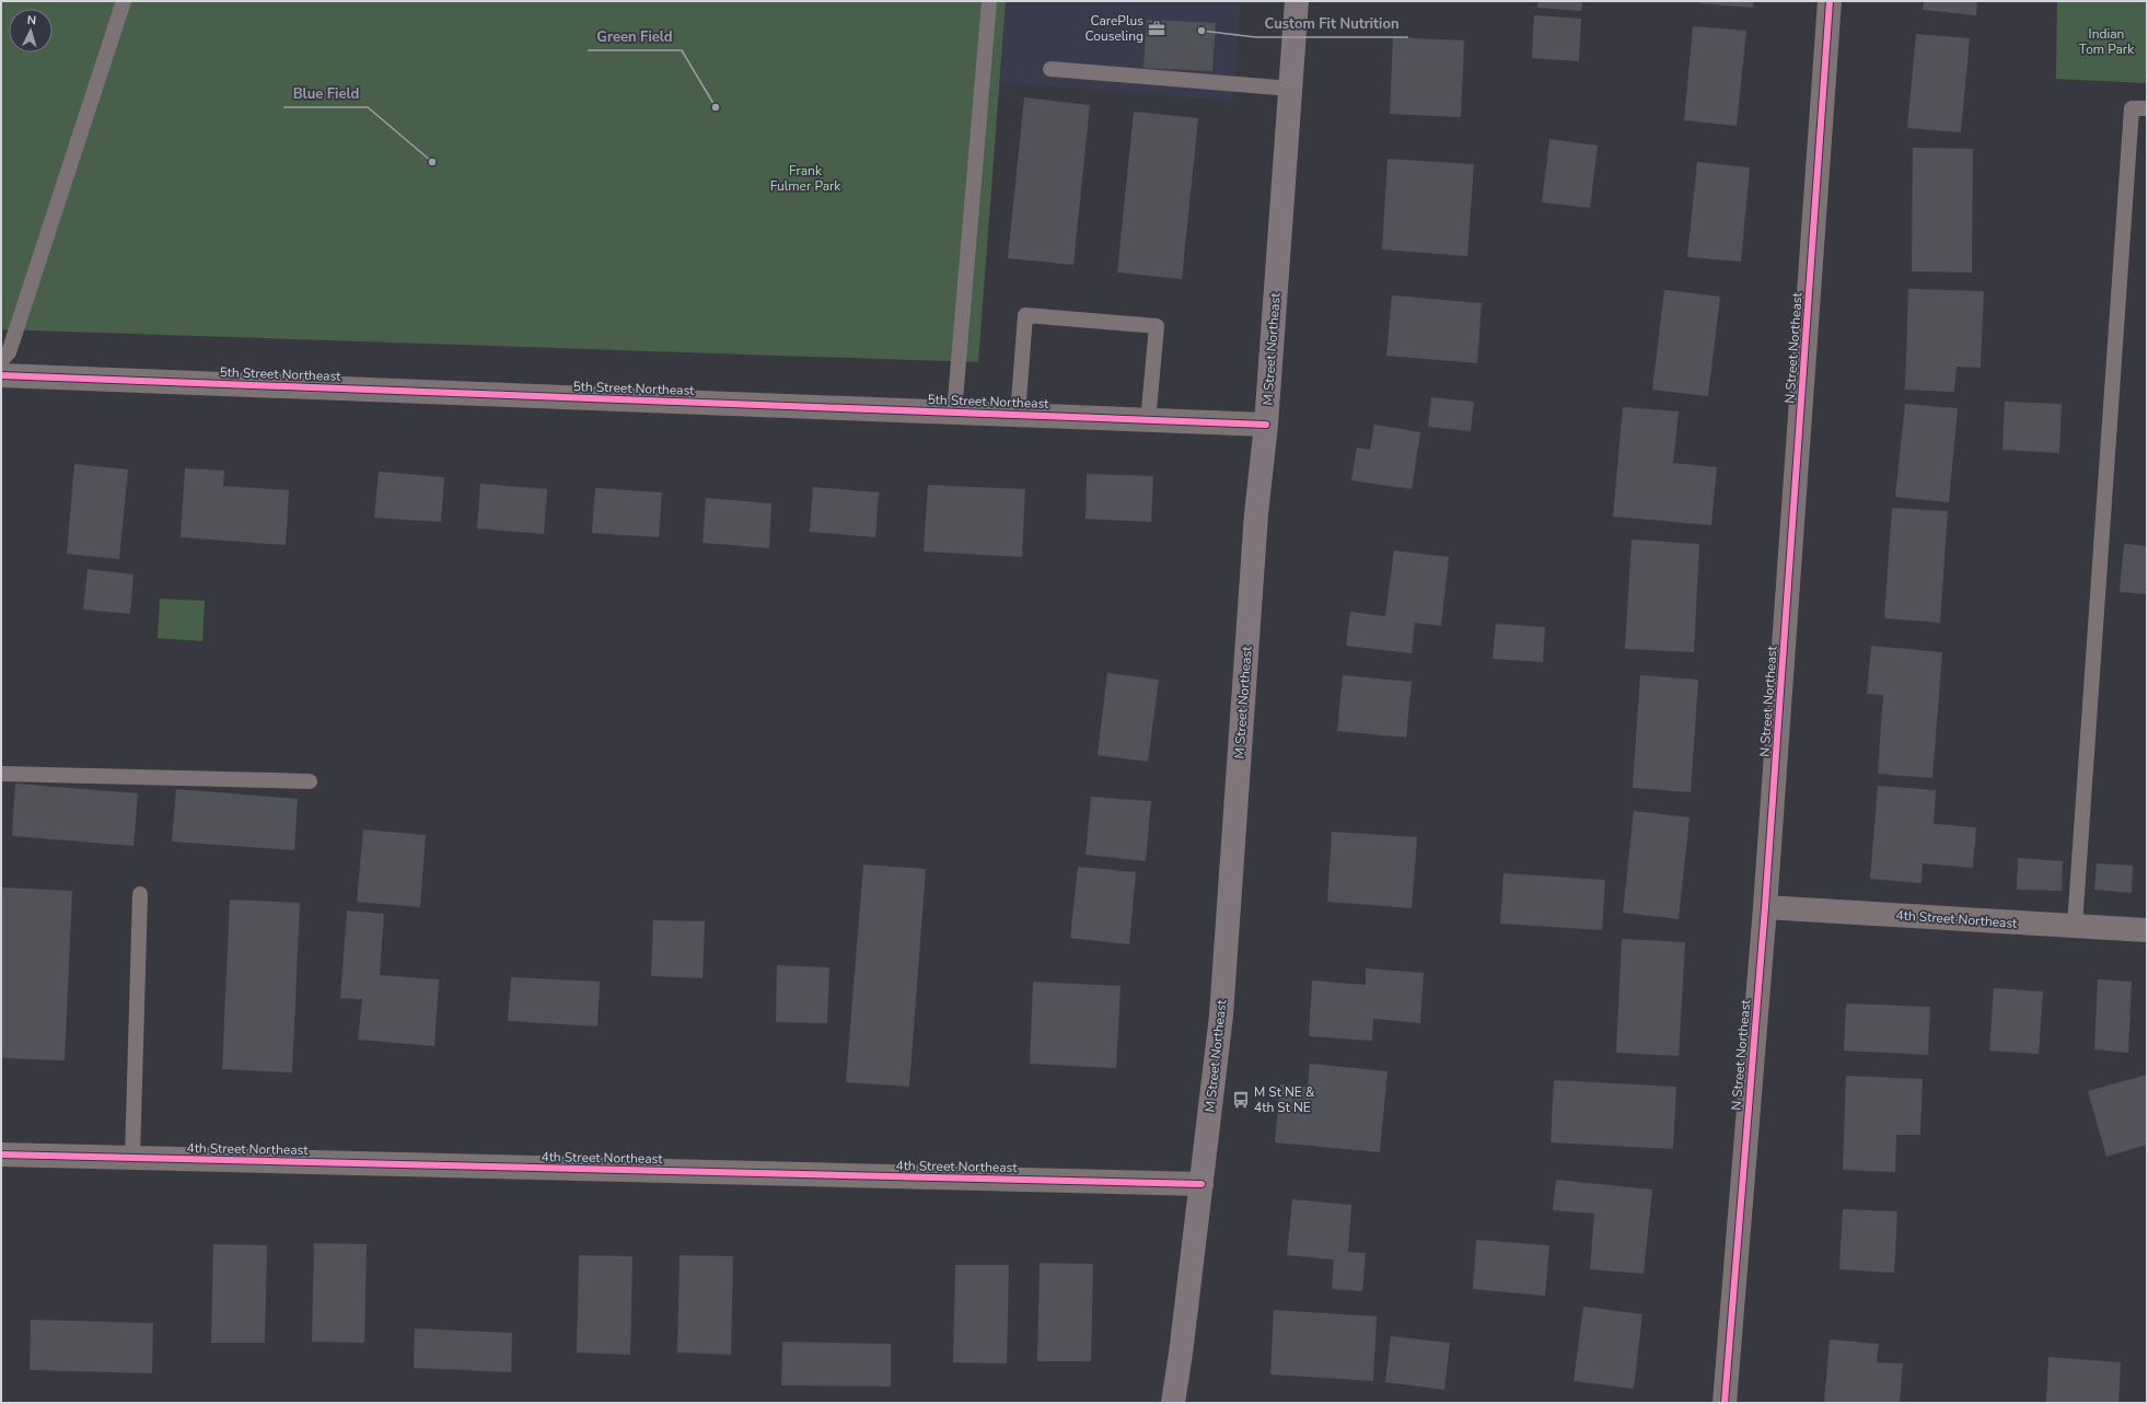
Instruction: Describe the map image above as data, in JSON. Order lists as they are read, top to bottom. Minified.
{"streets":{"main road":["M Street Northeast"],"street":["N Street Northeast","5th Street Northeast","4th Street Northeast"]},"crossings":[["N Street Northeast","4th Street Northeast"],["M Street Northeast","5th Street Northeast"],["M Street Northeast","4th Street Northeast"]],"parks":["Indian Tom Park","Frank Fulmer Park"],"places":{"office":["CarePlus Couseling"],"other":["Custom Fit Nutrition","Green Field","Blue Field"],"bus stop":["M St NE & 4th St NE"]},"north":"top"}
